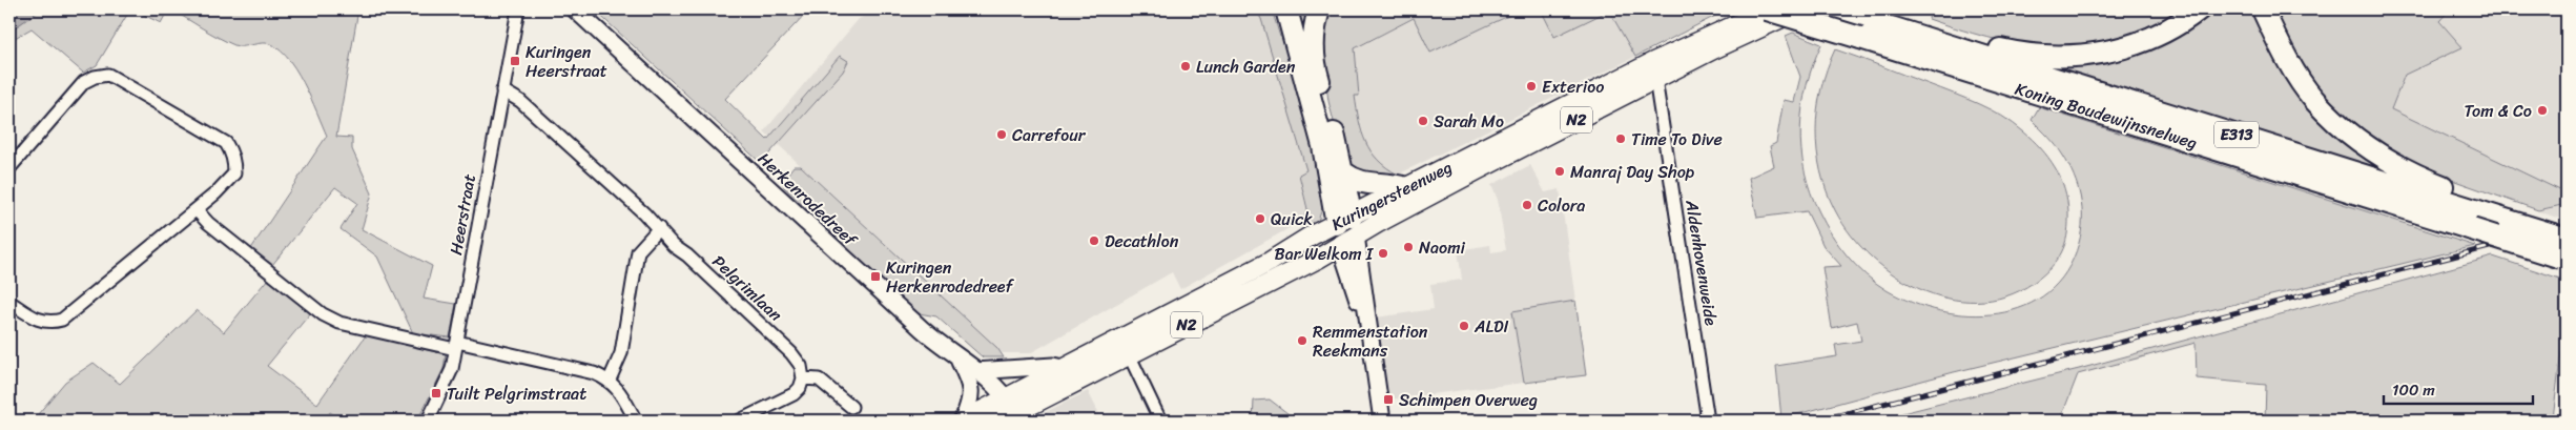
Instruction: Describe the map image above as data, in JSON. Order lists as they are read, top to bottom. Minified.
{"streets":{"highway":["Koning Boudewijnsnelweg","E313"],"main road":["N2","Kuringersteenweg","Herkenrodedreef"],"street":["Heerstraat","Aldenhovenweide","Pelgrimlaan"]},"crossings":[["Koning Boudewijnsnelweg","Kuringersteenweg"],["Kuringersteenweg","Herkenrodedreef"],["Kuringersteenweg","Aldenhovenweide"],["Heerstraat","Pelgrimlaan"]],"places":{"transit":["Kuringen Heerstraat","Kuringen Herkenrodedreef","Tuilt Pelgrimstraat","Schimpen Overweg"],"other":["Lunch Garden","Exterioo","Tom & Co","Sarah Mo","Carrefour","Time To Dive","Manraj Day Shop","Colora","Quick","Decathlon","Naomi","Bar Welkom I","ALDI","Remmenstation Reekmans"]},"scale_bar":"100 m"}
